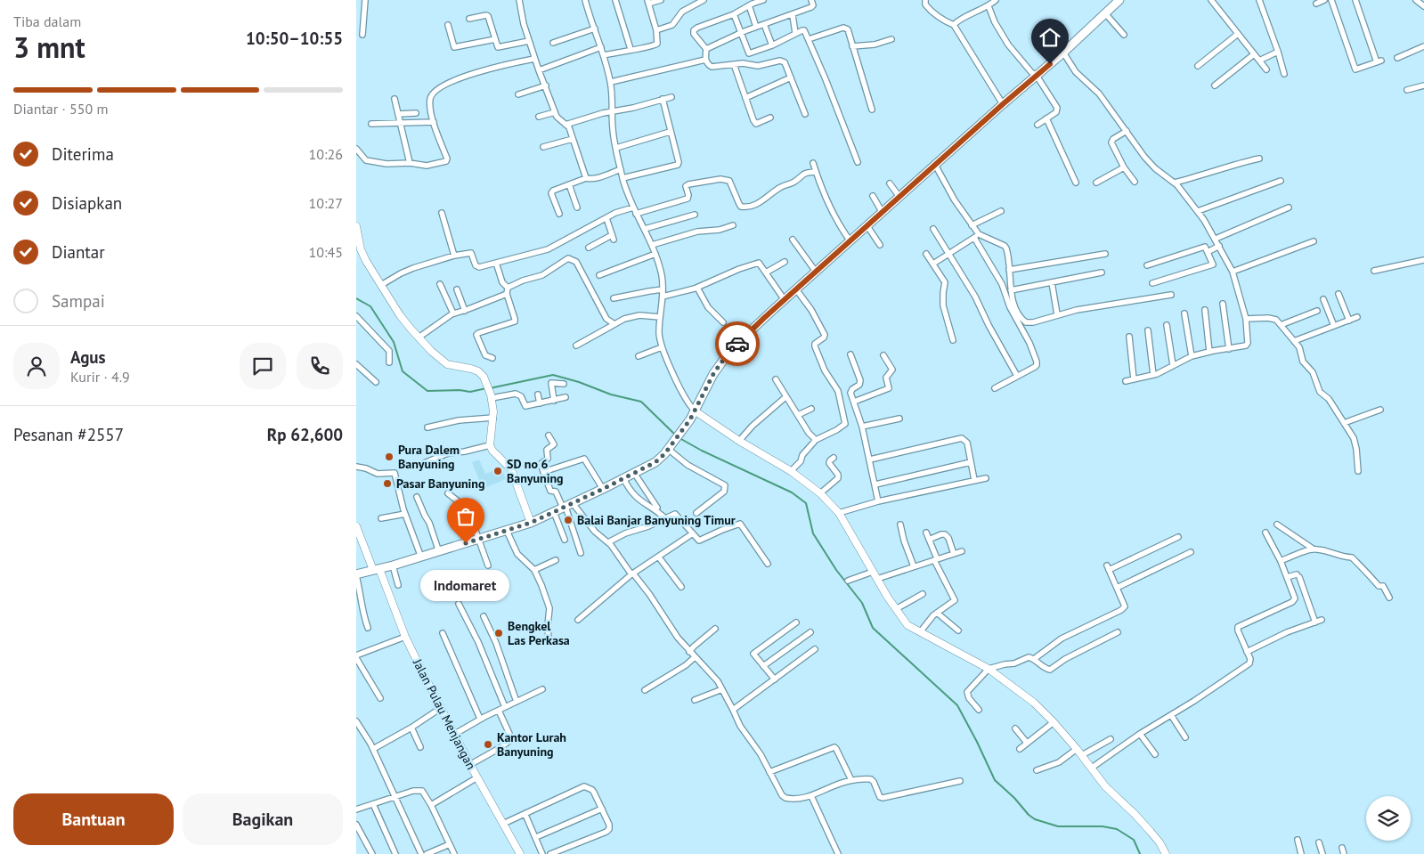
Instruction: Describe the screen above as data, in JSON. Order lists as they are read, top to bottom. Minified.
{"streets":{"street":["Jalan Pulau Menjangan"]},"places":["Pura Dalem Banyuning","SD no 6 Banyuning","Pasar Banyuning","Balai Banjar Banyuning Timur","Indomaret","Bengkel Las Perkasa","Kantor Lurah Banyuning"],"page":{"heading":["3 mnt","Tiba dalam","10:50–10:55"],"panel":["Agus","Kurir · 4.9","Pesanan #2557","Rp 62,600"],"bar":"Diantar · 550 m","list":[["Diterima","10:26"],["Disiapkan","10:27"],["Diantar","10:45"],"Sampai"],"bubble":"Indomaret","buttons":["Bantuan","Bagikan"]}}
